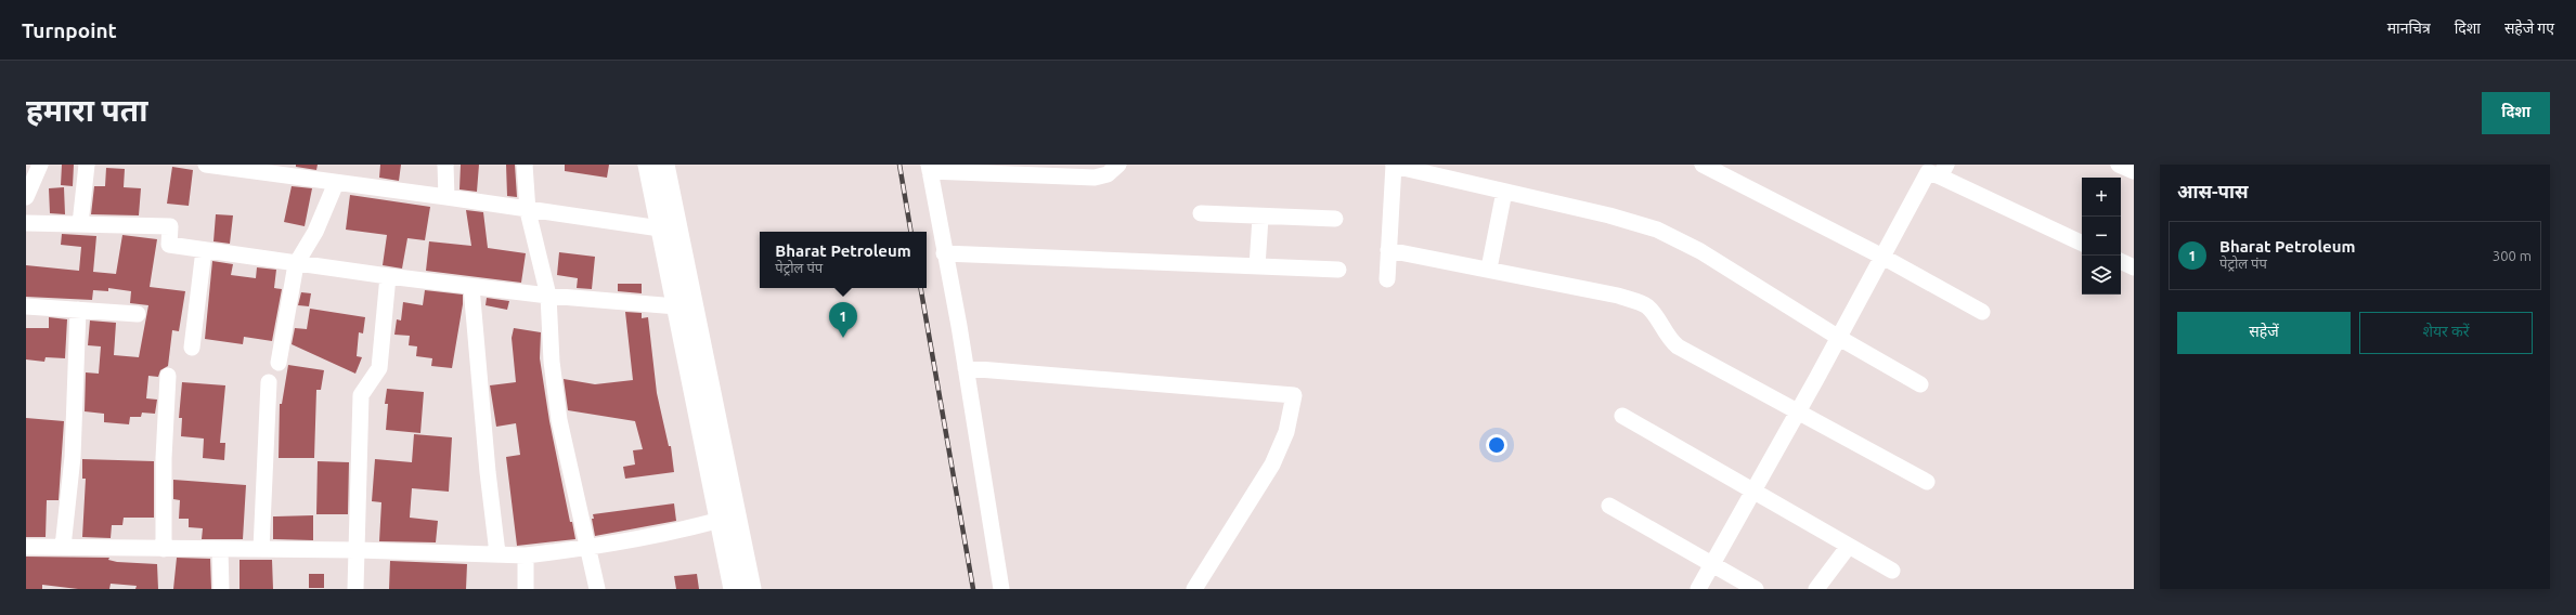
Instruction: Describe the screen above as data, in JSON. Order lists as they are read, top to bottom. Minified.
{"page":{"header":"Turnpoint","nav":["मानचित्र","दिशा","सहेजे गए"],"buttons":["दिशा",["सहेजें","शेयर करें"]],"title":"हमारा पता","heading":"आस-पास","map_buttons":["+","−"],"list":[{"mark":"1","name":"Bharat Petroleum","note":"पेट्रोल पंप","value":"300 m"}],"popup":["Bharat Petroleum","पेट्रोल पंप"],"pins":"1"}}
